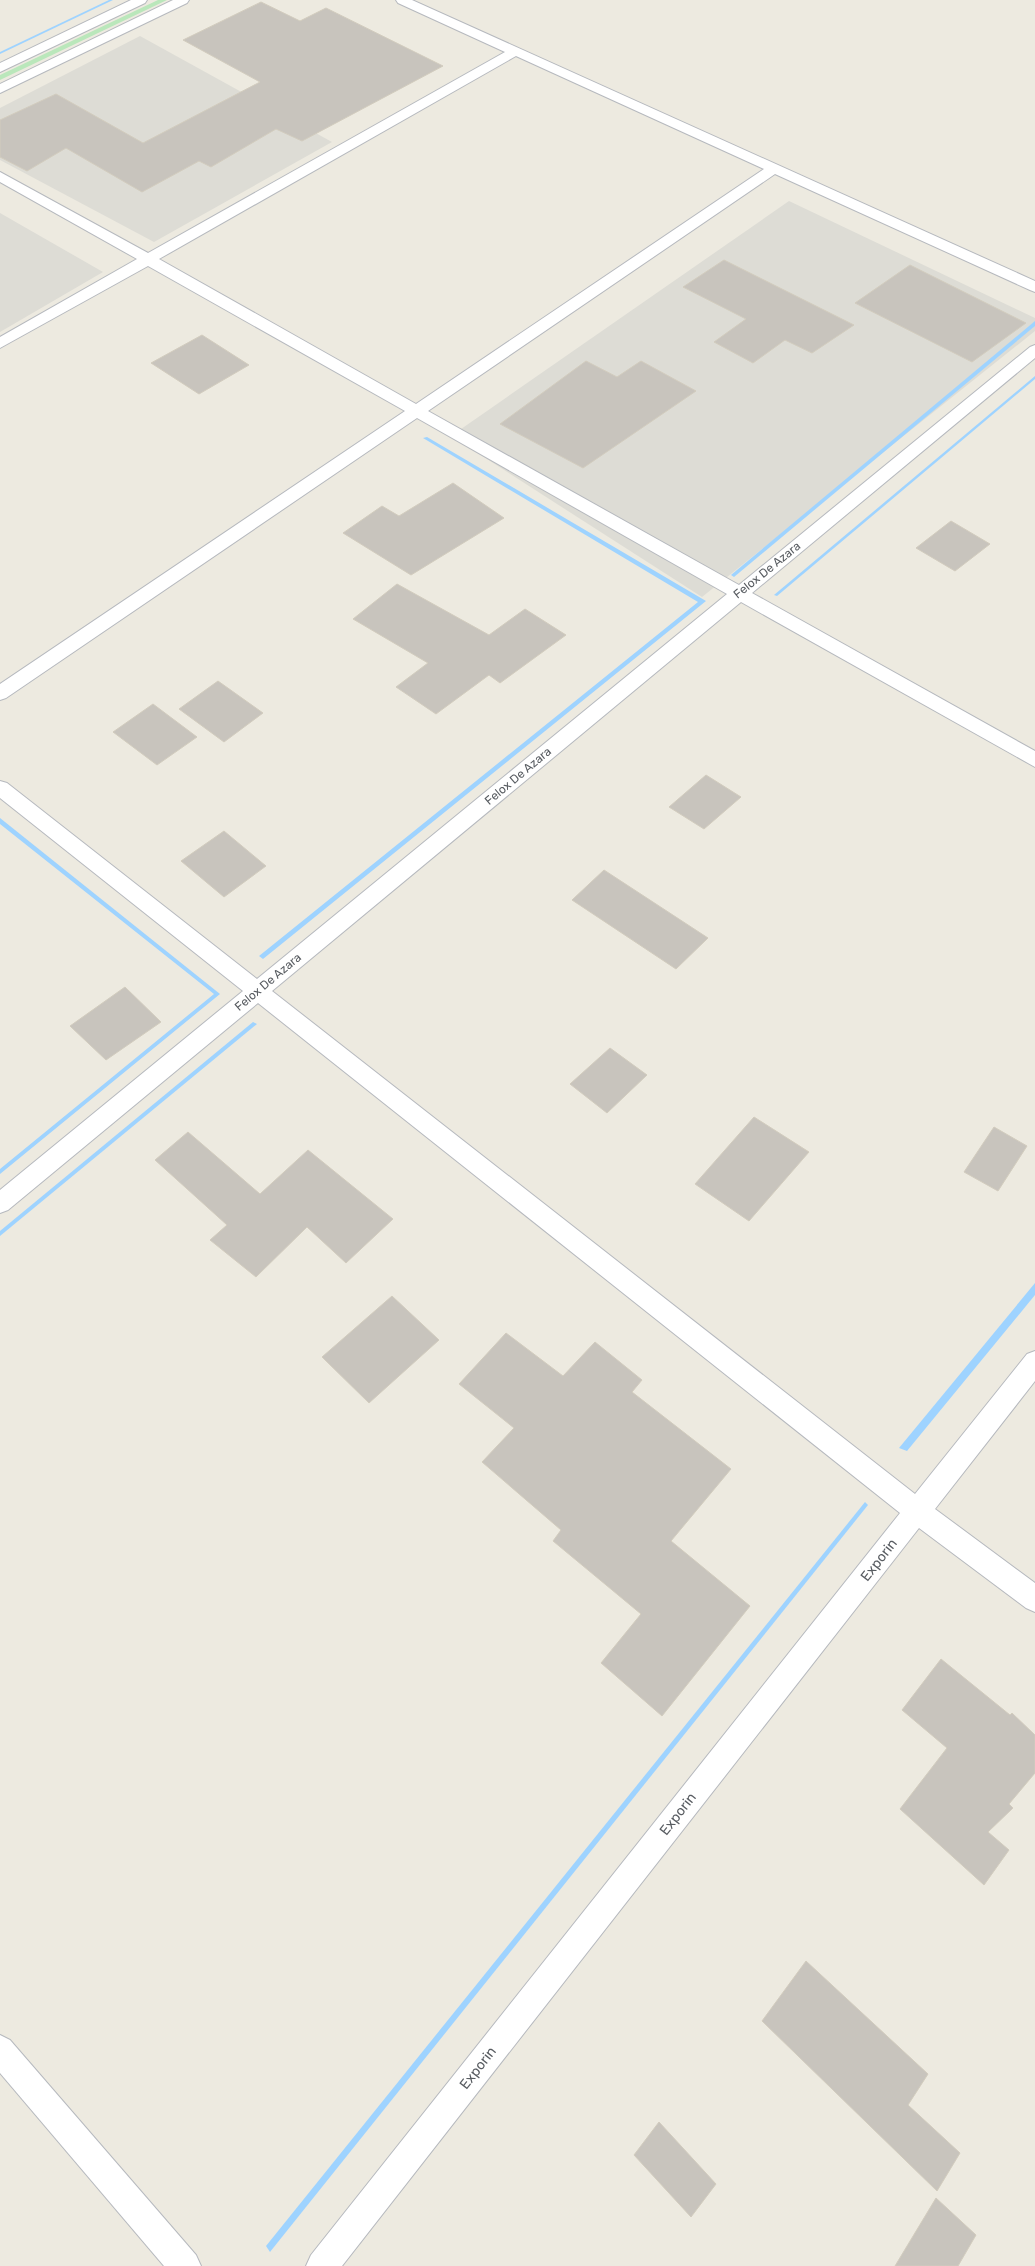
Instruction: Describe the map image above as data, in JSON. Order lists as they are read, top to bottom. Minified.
{"streets":{"street":["Felox De Azara","Exporin"]}}
